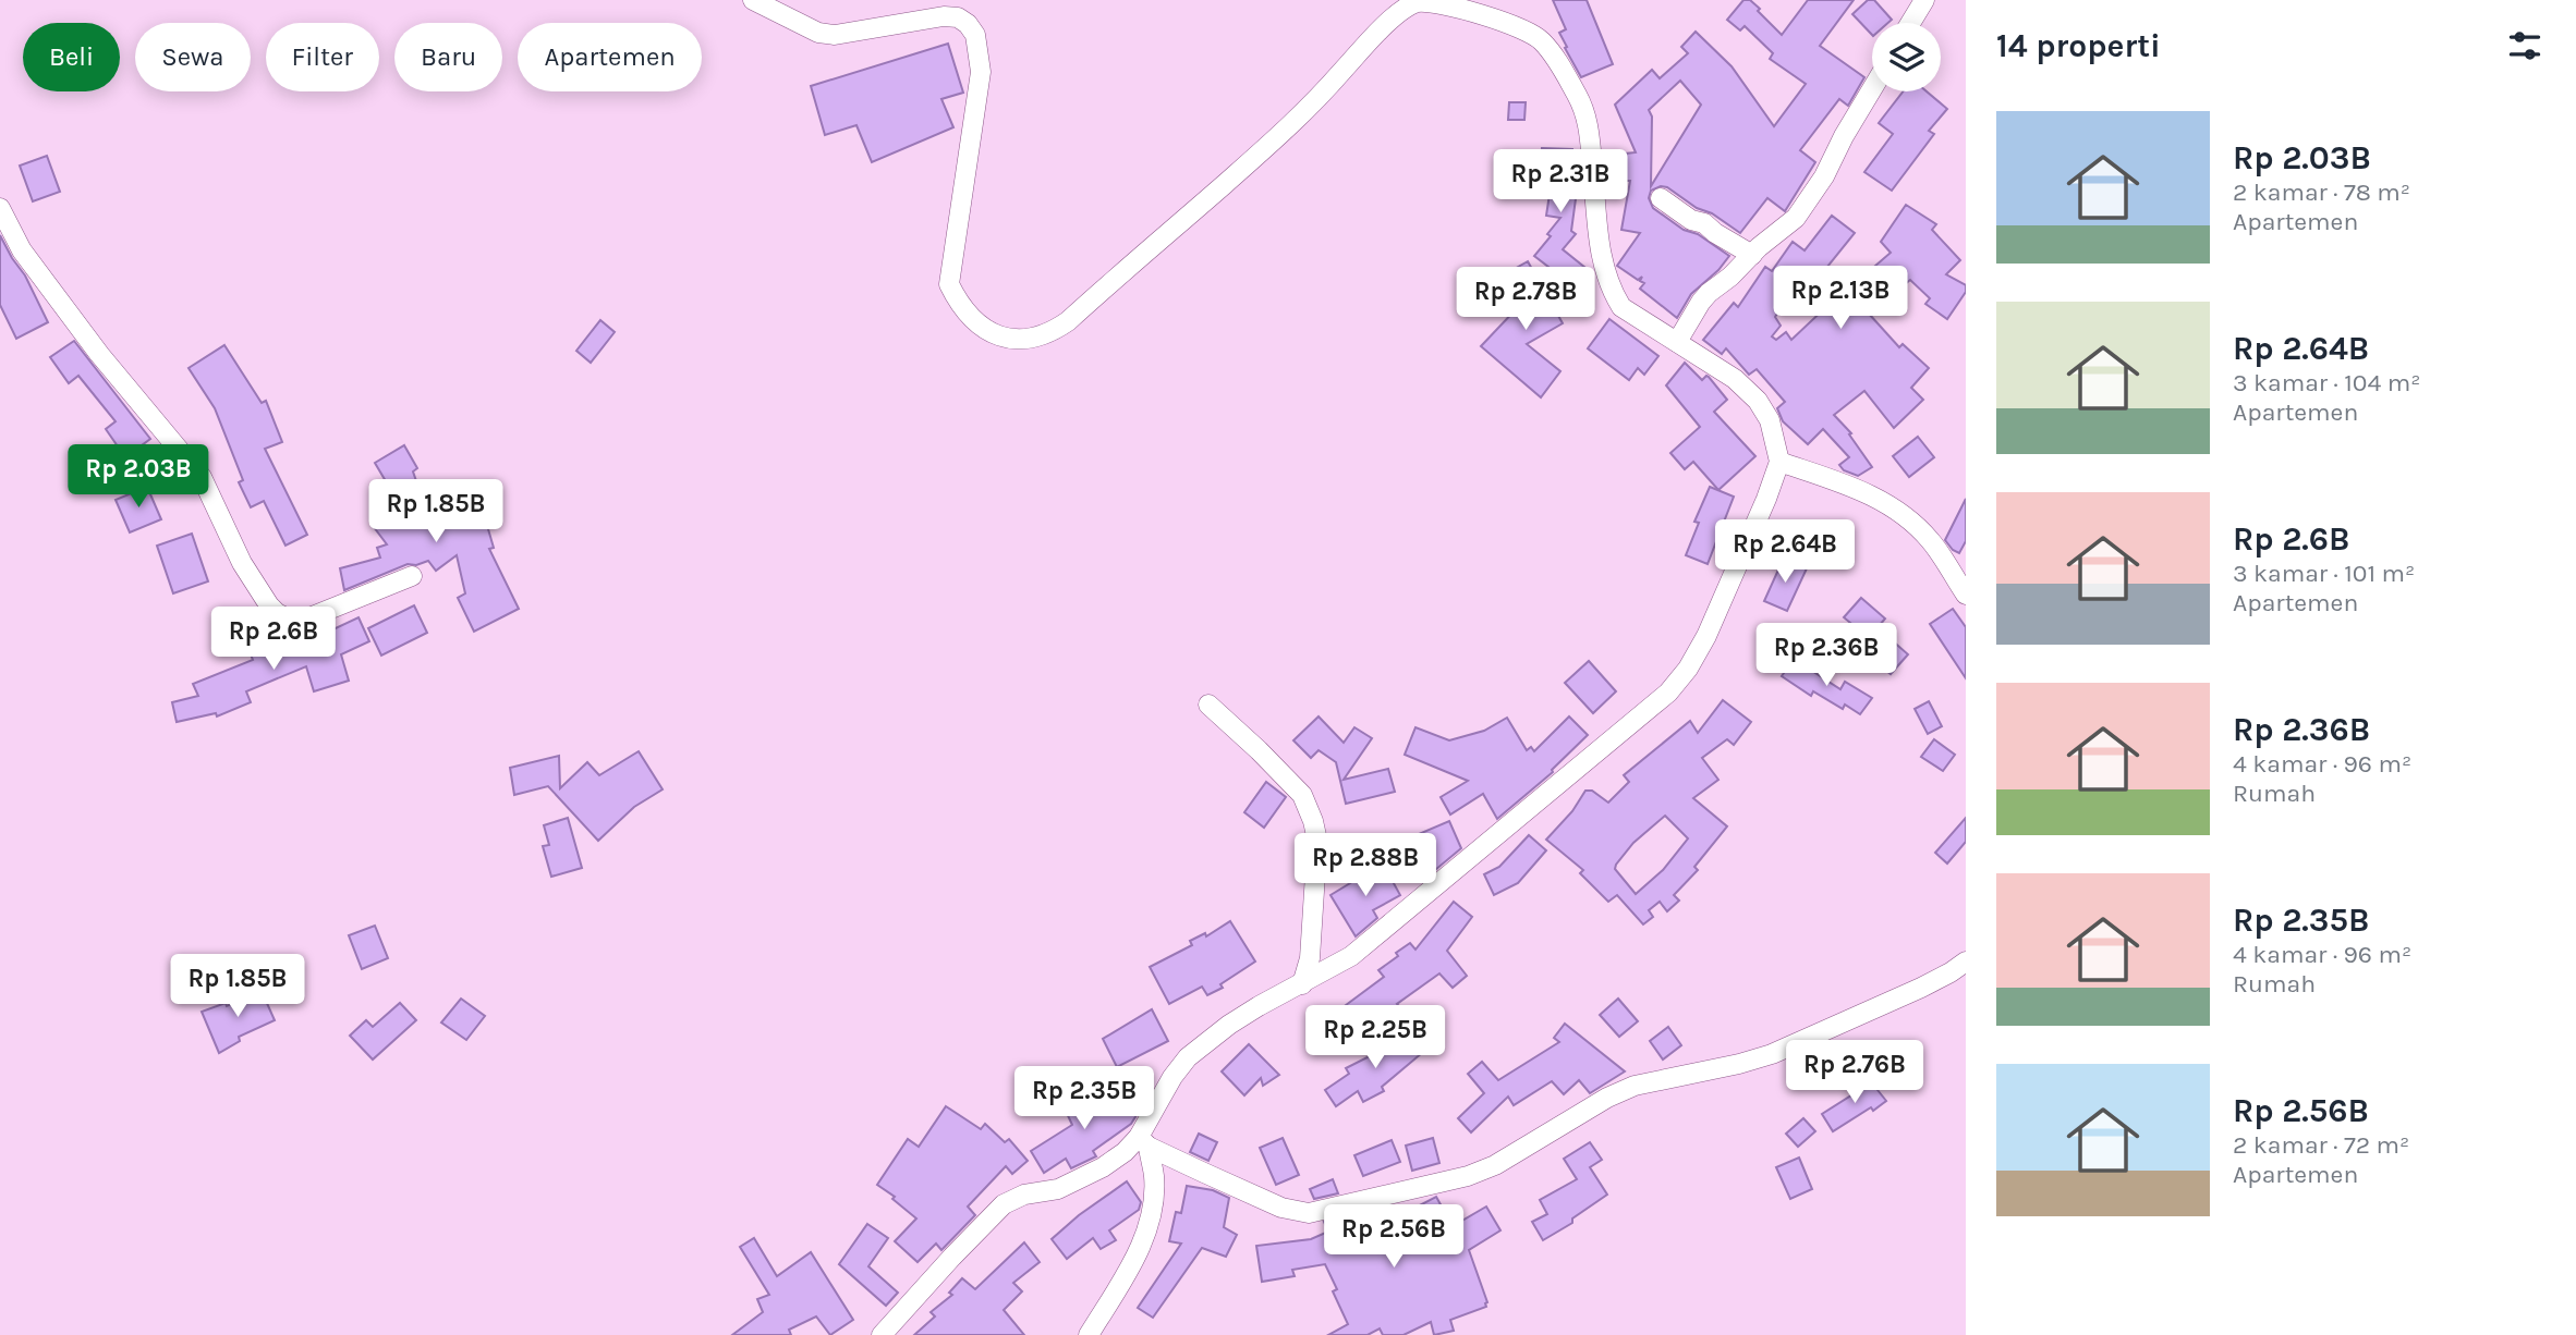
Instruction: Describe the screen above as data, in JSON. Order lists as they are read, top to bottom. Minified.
{"page":{"heading":"14 properti","chip":["Beli","Sewa","Filter","Baru","Apartemen"],"list":[{"name":"Rp 2.03B","note":"2 kamar · 78 m² · Apartemen"},{"name":"Rp 2.64B","note":"3 kamar · 104 m² · Apartemen"},{"name":"Rp 2.6B","note":"3 kamar · 101 m² · Apartemen"},{"name":"Rp 2.36B","note":"4 kamar · 96 m² · Rumah"},{"name":"Rp 2.35B","note":"4 kamar · 96 m² · Rumah"},{"name":"Rp 2.56B","note":"2 kamar · 72 m² · Apartemen"}],"price":["Rp 2.31B","Rp 2.13B","Rp 2.78B","Rp 2.03B","Rp 1.85B","Rp 2.64B","Rp 2.6B","Rp 2.36B","Rp 2.88B","Rp 1.85B","Rp 2.25B","Rp 2.76B","Rp 2.35B","Rp 2.56B"]}}
